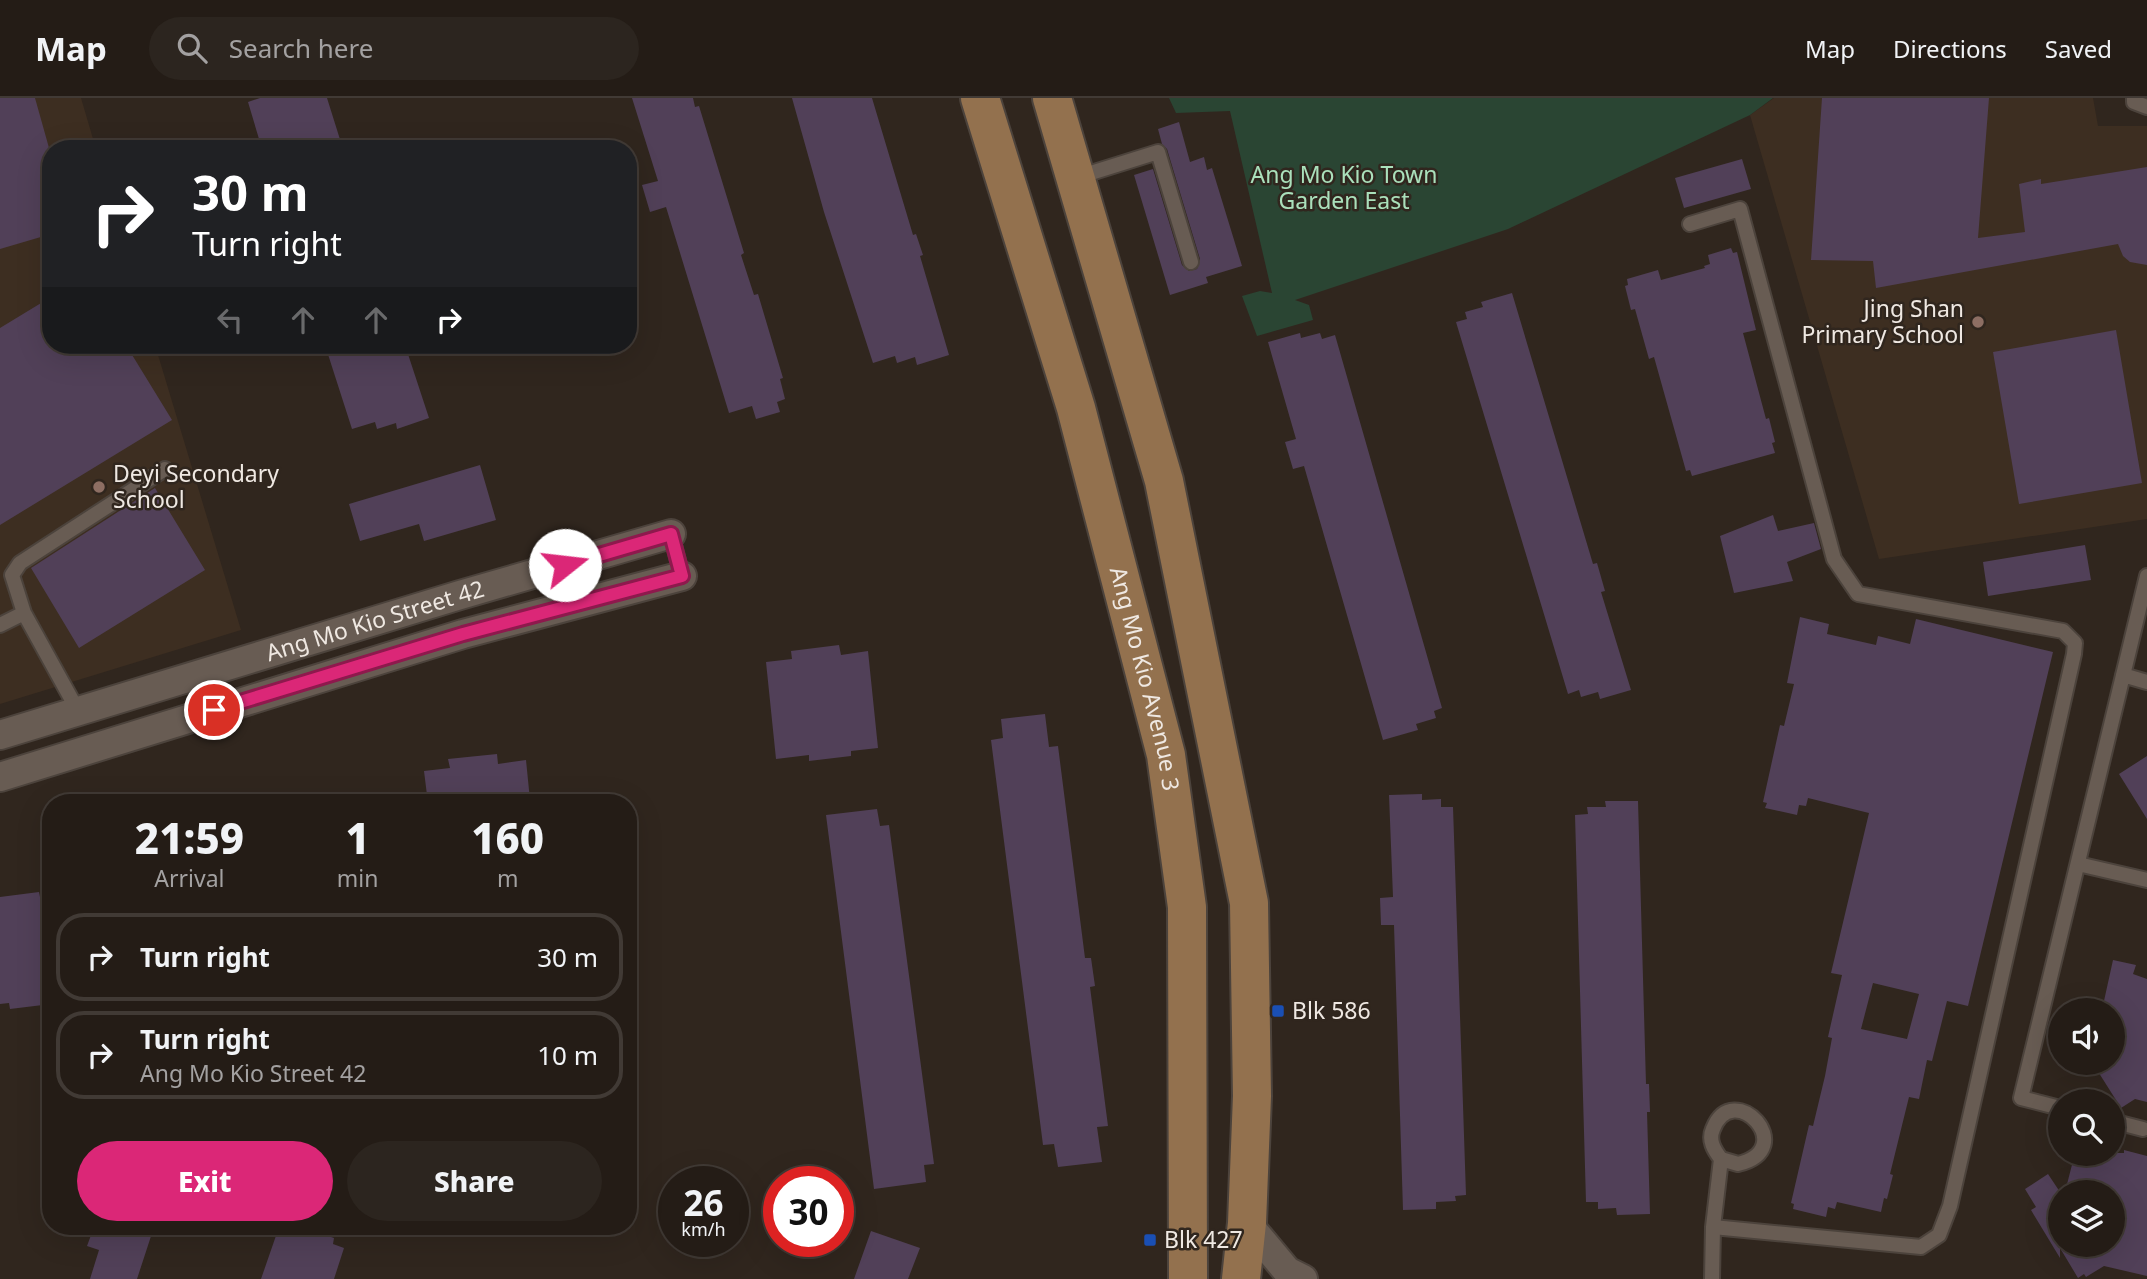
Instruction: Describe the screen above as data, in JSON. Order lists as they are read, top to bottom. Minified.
{"streets":{"main road":["Ang Mo Kio Avenue 3"],"street":["Ang Mo Kio Street 42"]},"parks":["Ang Mo Kio Town Garden East"],"places":{"other":["Jing Shan Primary School","Deyi Secondary School"],"transit":["Blk 586","Blk 427"]},"page":{"header":"Map","search":"Search here","nav":["Map","Directions","Saved"],"turn":["30 m","Turn right"],"eta":["21:59","Arrival","1","min","160","m"],"list":[{"name":"Turn right","value":"30 m"},{"name":"Turn right","note":"Ang Mo Kio Street 42","value":"10 m"}],"buttons":["Exit","Share"],"speed":"26 km/h","limit":"30"}}
